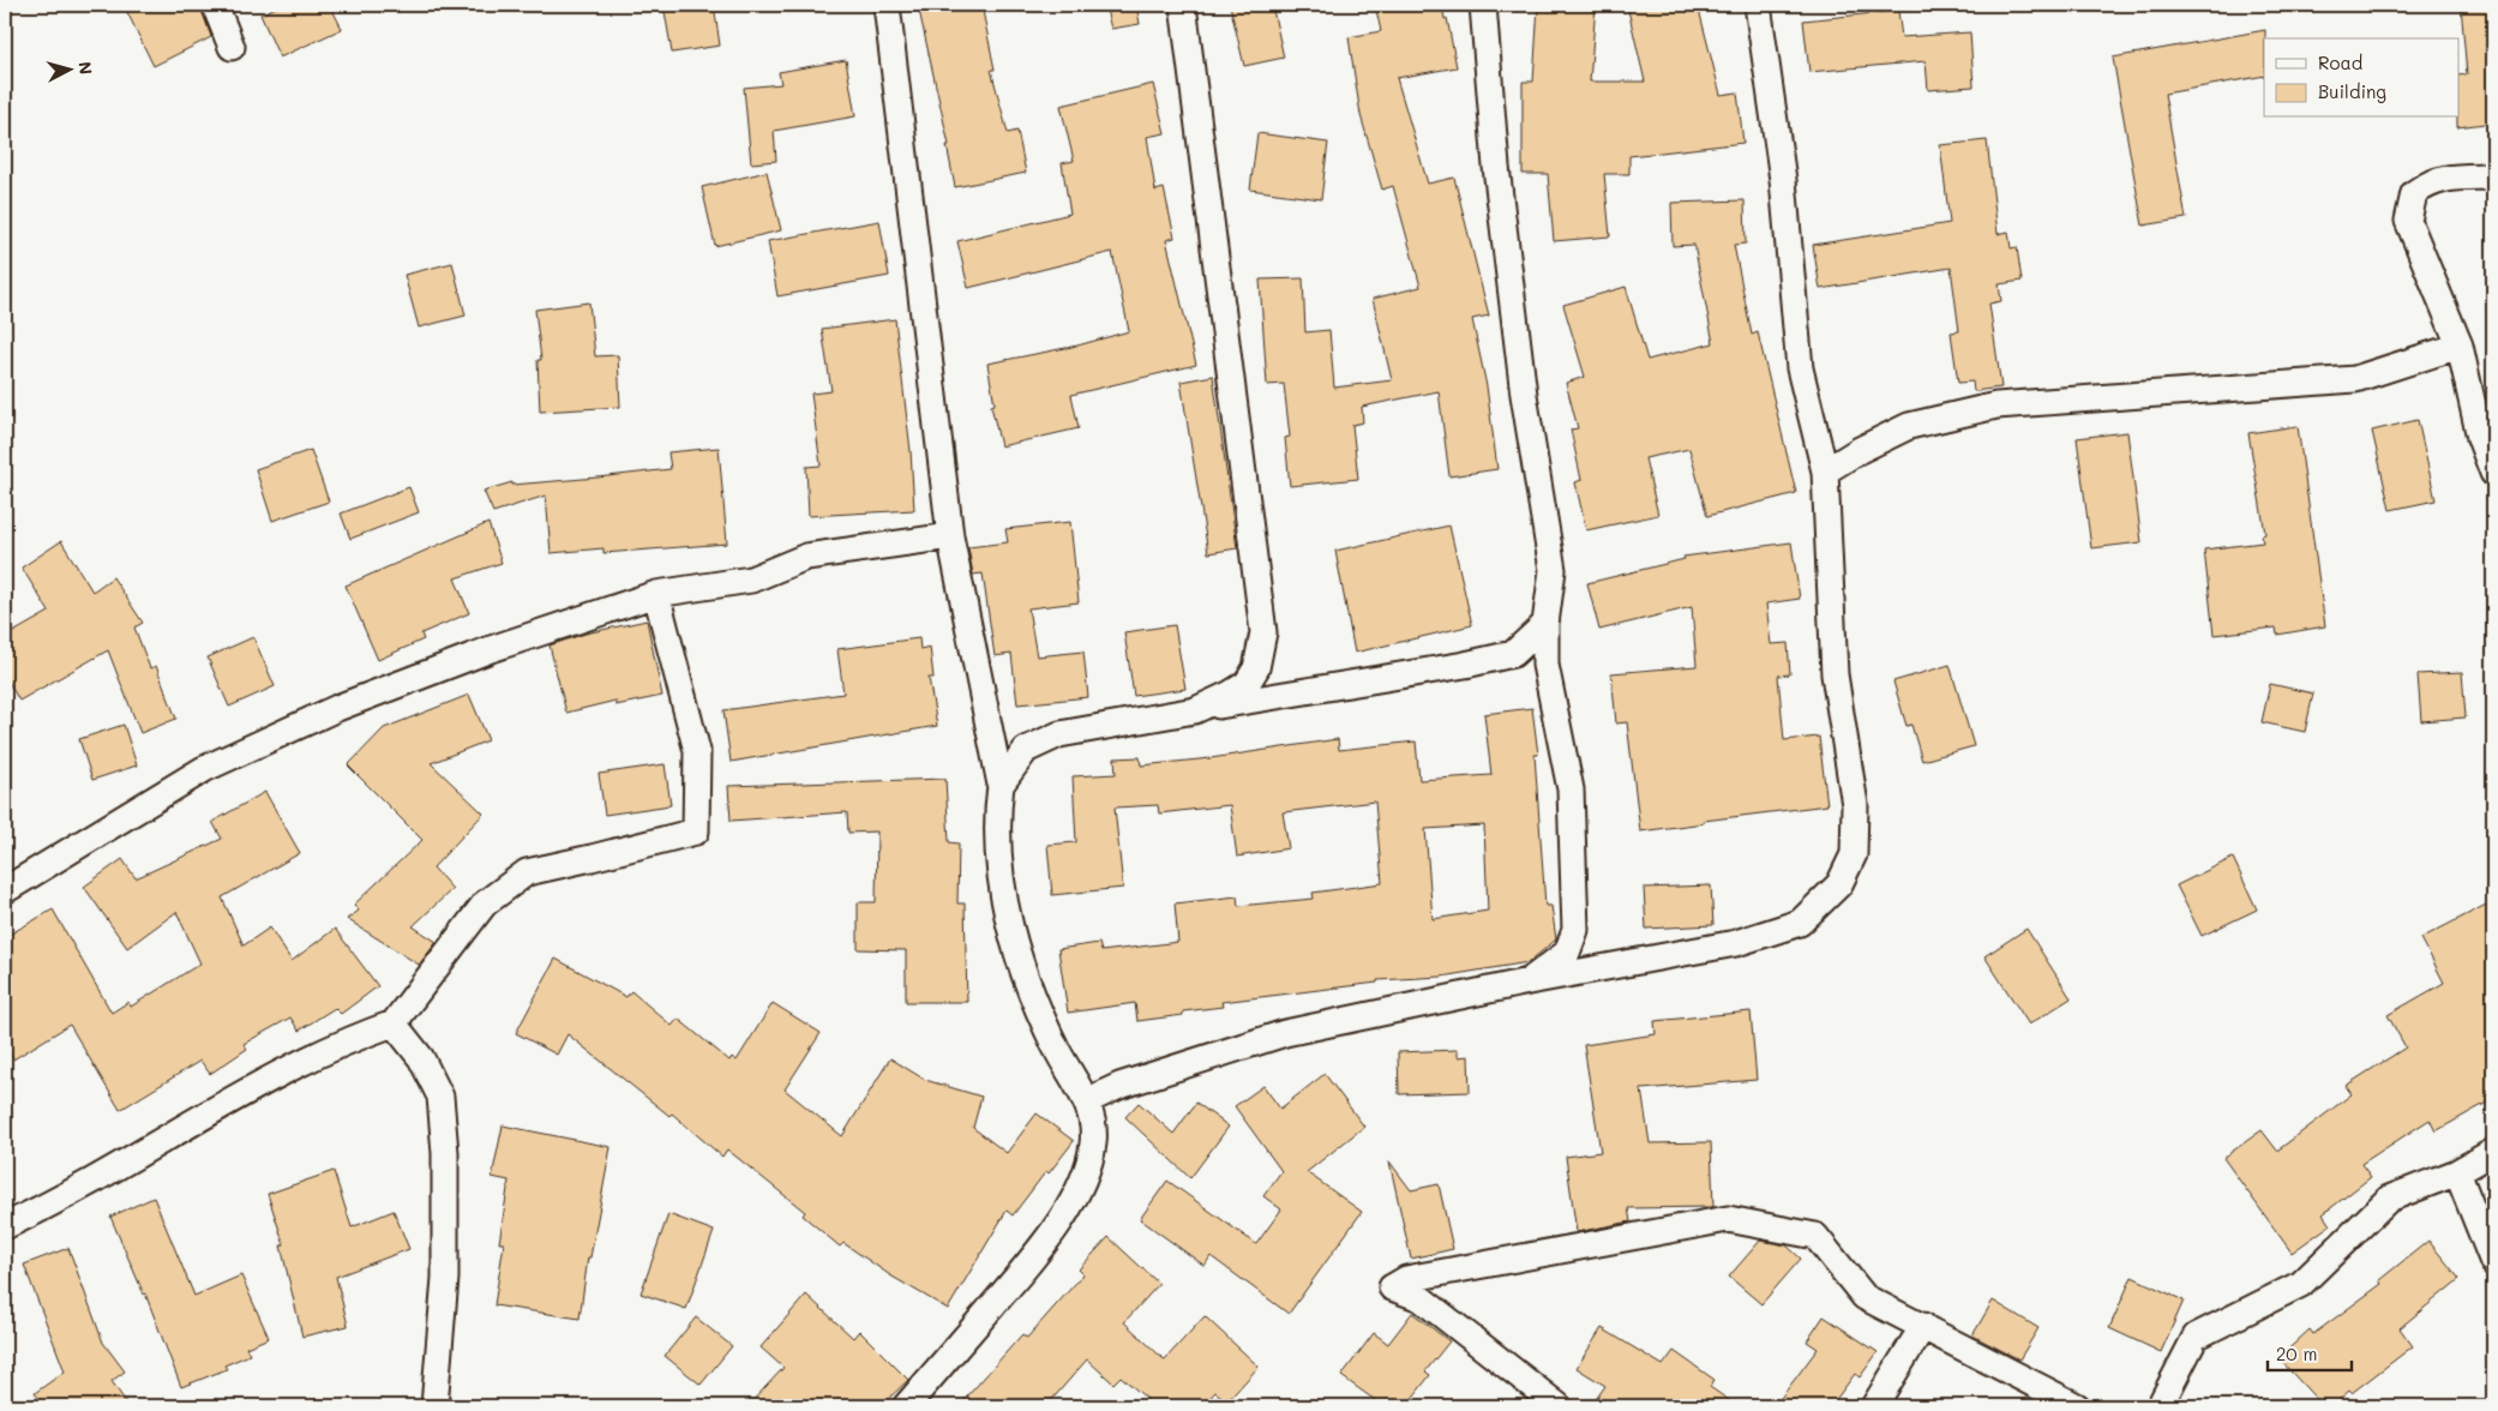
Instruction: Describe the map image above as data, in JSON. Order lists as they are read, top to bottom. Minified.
{"legend":["Road","Building"],"scale_bar":"20 m","north":"right"}
